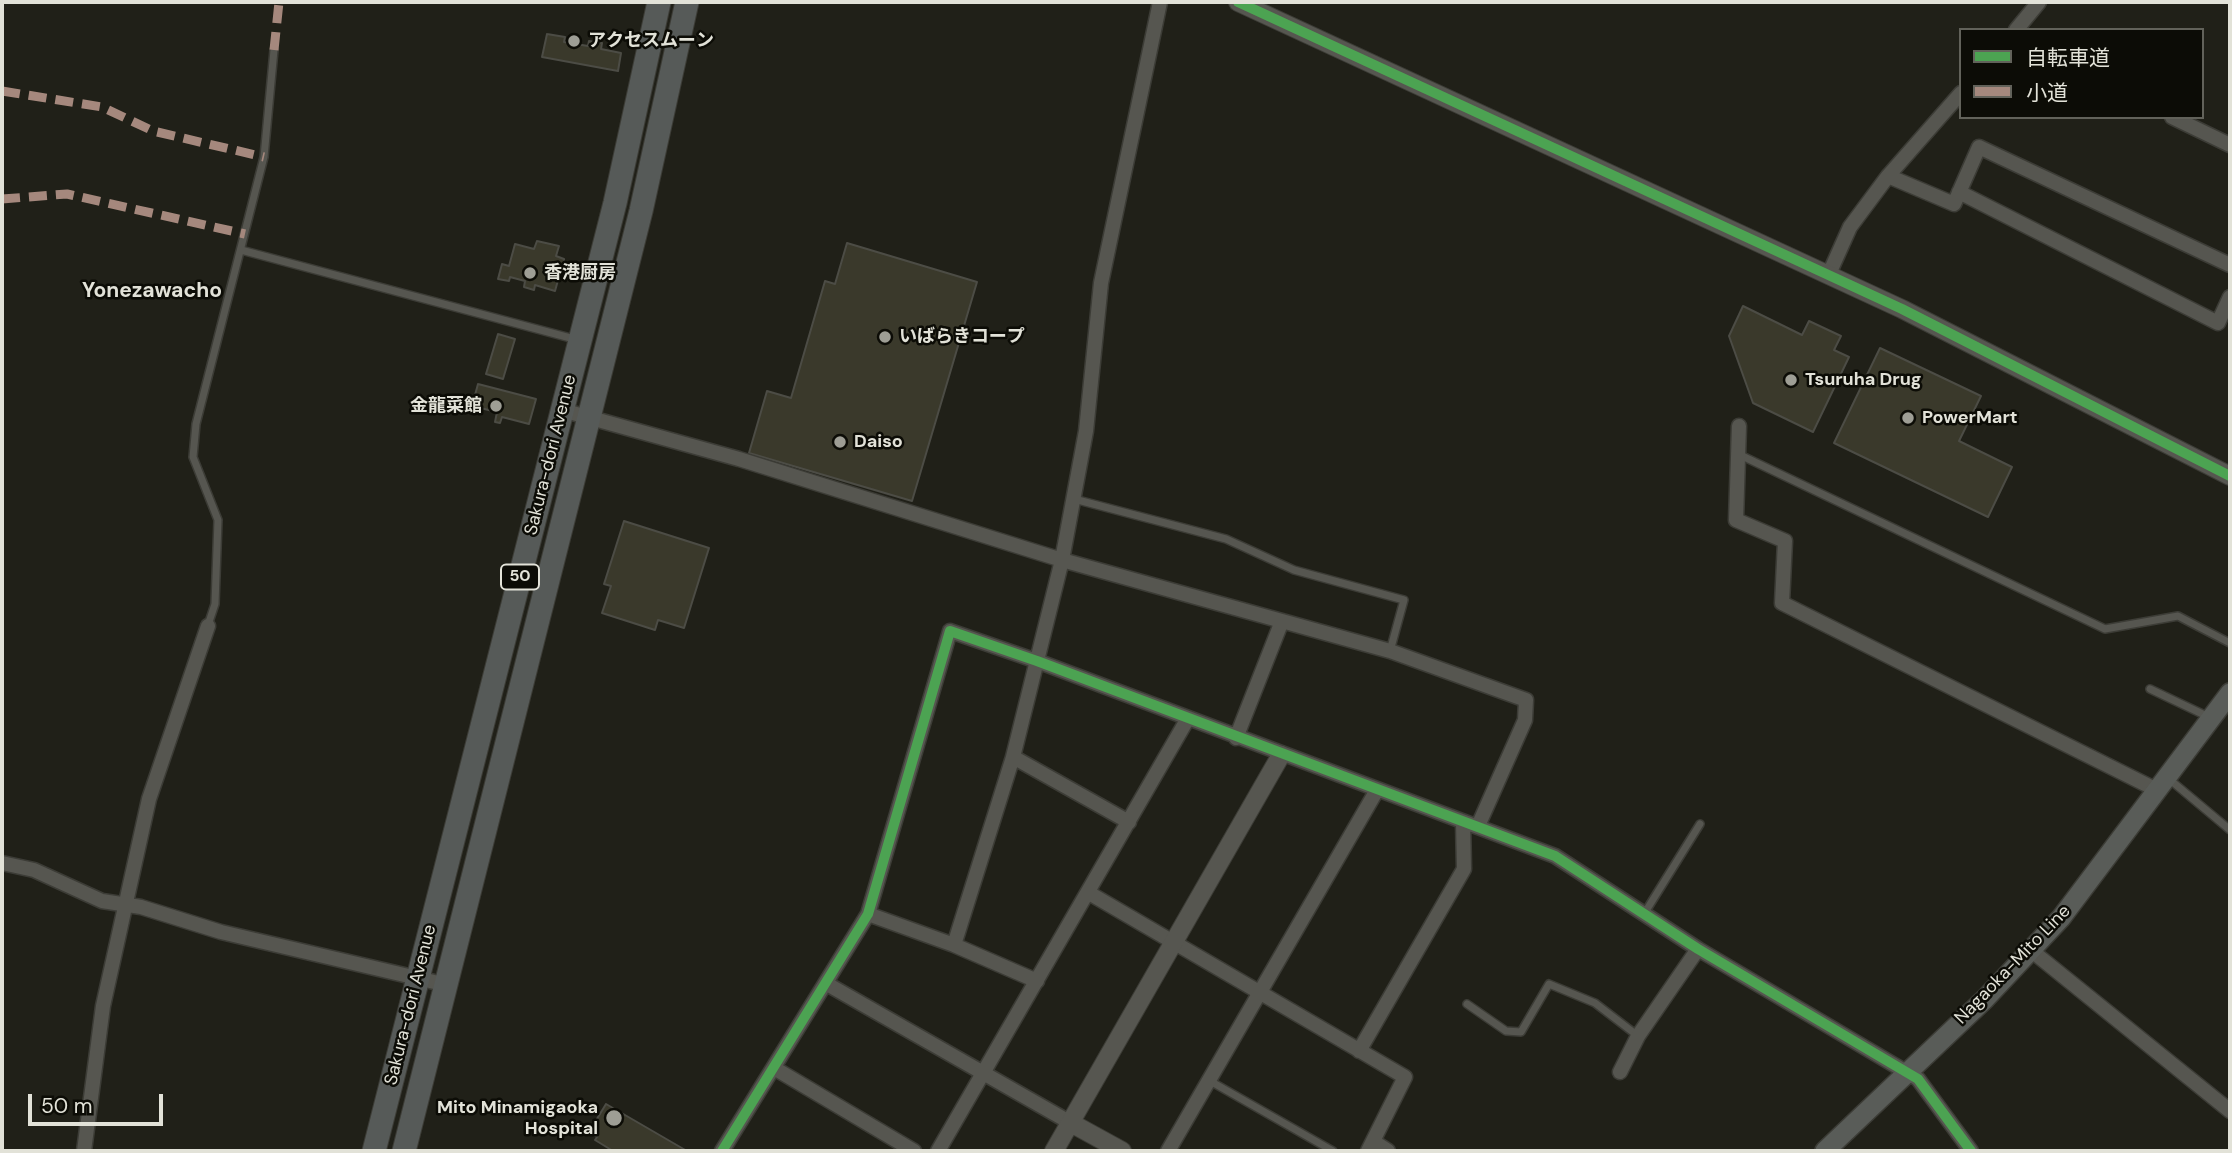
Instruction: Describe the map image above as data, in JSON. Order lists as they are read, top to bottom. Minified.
{"streets":{"main road":["Sakura-dori Avenue","50","Nagaoka-Mito Line"]},"districts":["Yonezawacho"],"places":["アクセスムーン","香港厨房","いばらきコープ","Tsuruha Drug","金龍菜館","PowerMart","Daiso","Mito Minamigaoka Hospital"],"legend":["自転車道","小道"],"scale_bar":"50 m"}
